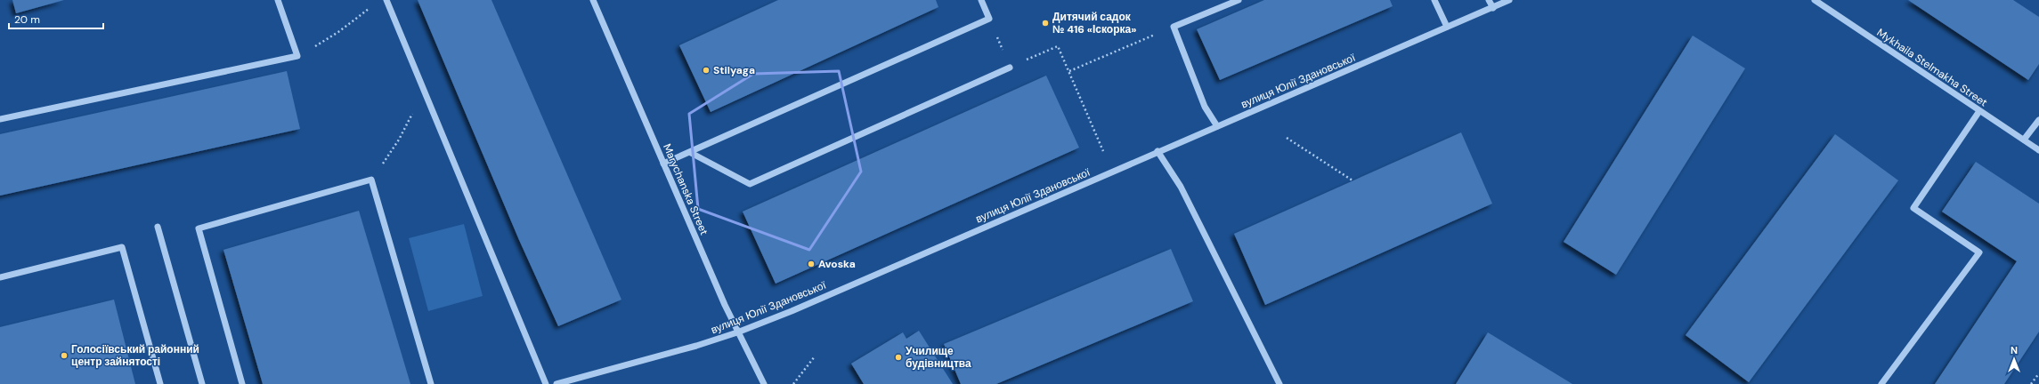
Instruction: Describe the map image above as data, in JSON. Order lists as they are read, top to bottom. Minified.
{"streets":{"street":["Mykhaila Stelmakha Street","вулиця Юлії Здановської","Marychanska Street"]},"crossings":[["вулиця Юлії Здановської","Marychanska Street"]],"places":["Дитячий садок № 416 «Іскорка»","Stilyaga","Avoska","Голосіївський районний центр зайнятості","Училище будівництва"],"scale_bar":"20 m","north":"top"}
